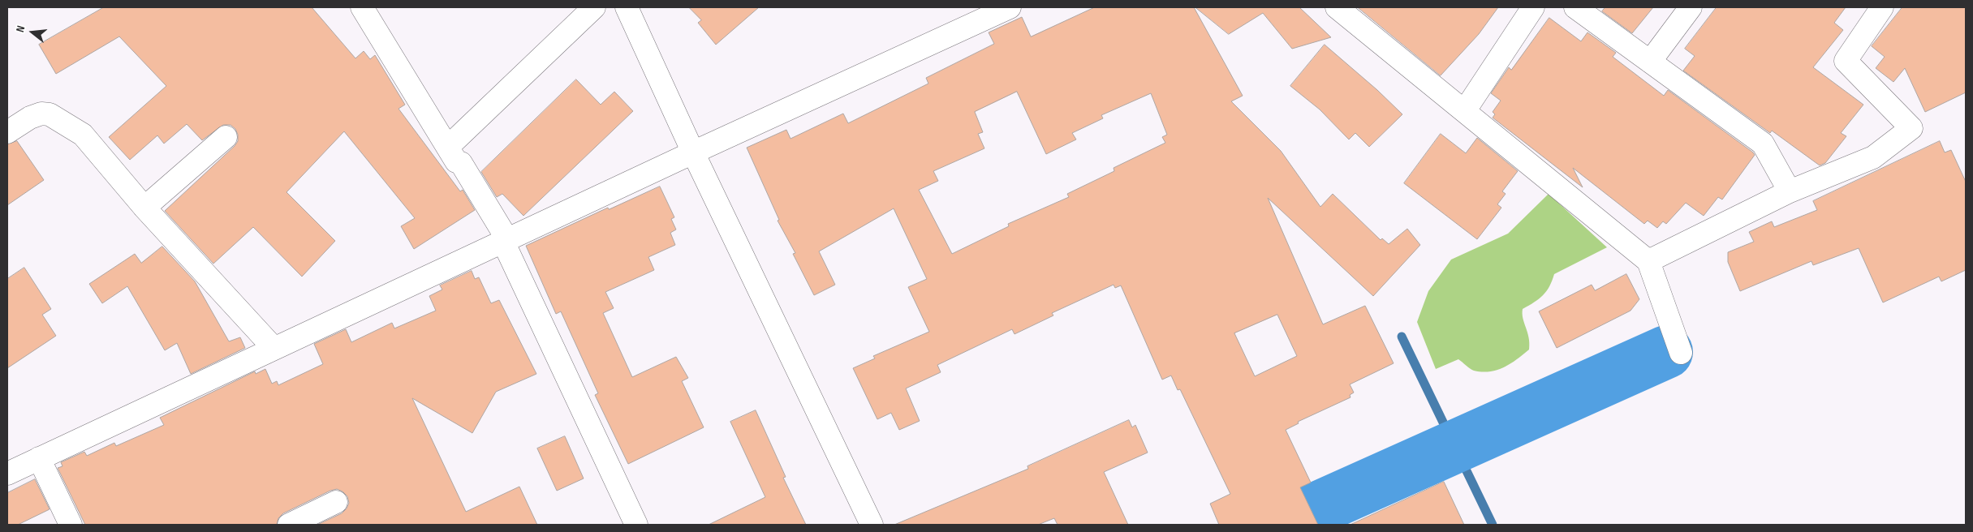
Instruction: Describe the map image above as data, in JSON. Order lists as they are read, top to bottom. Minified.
{"north":"left"}
